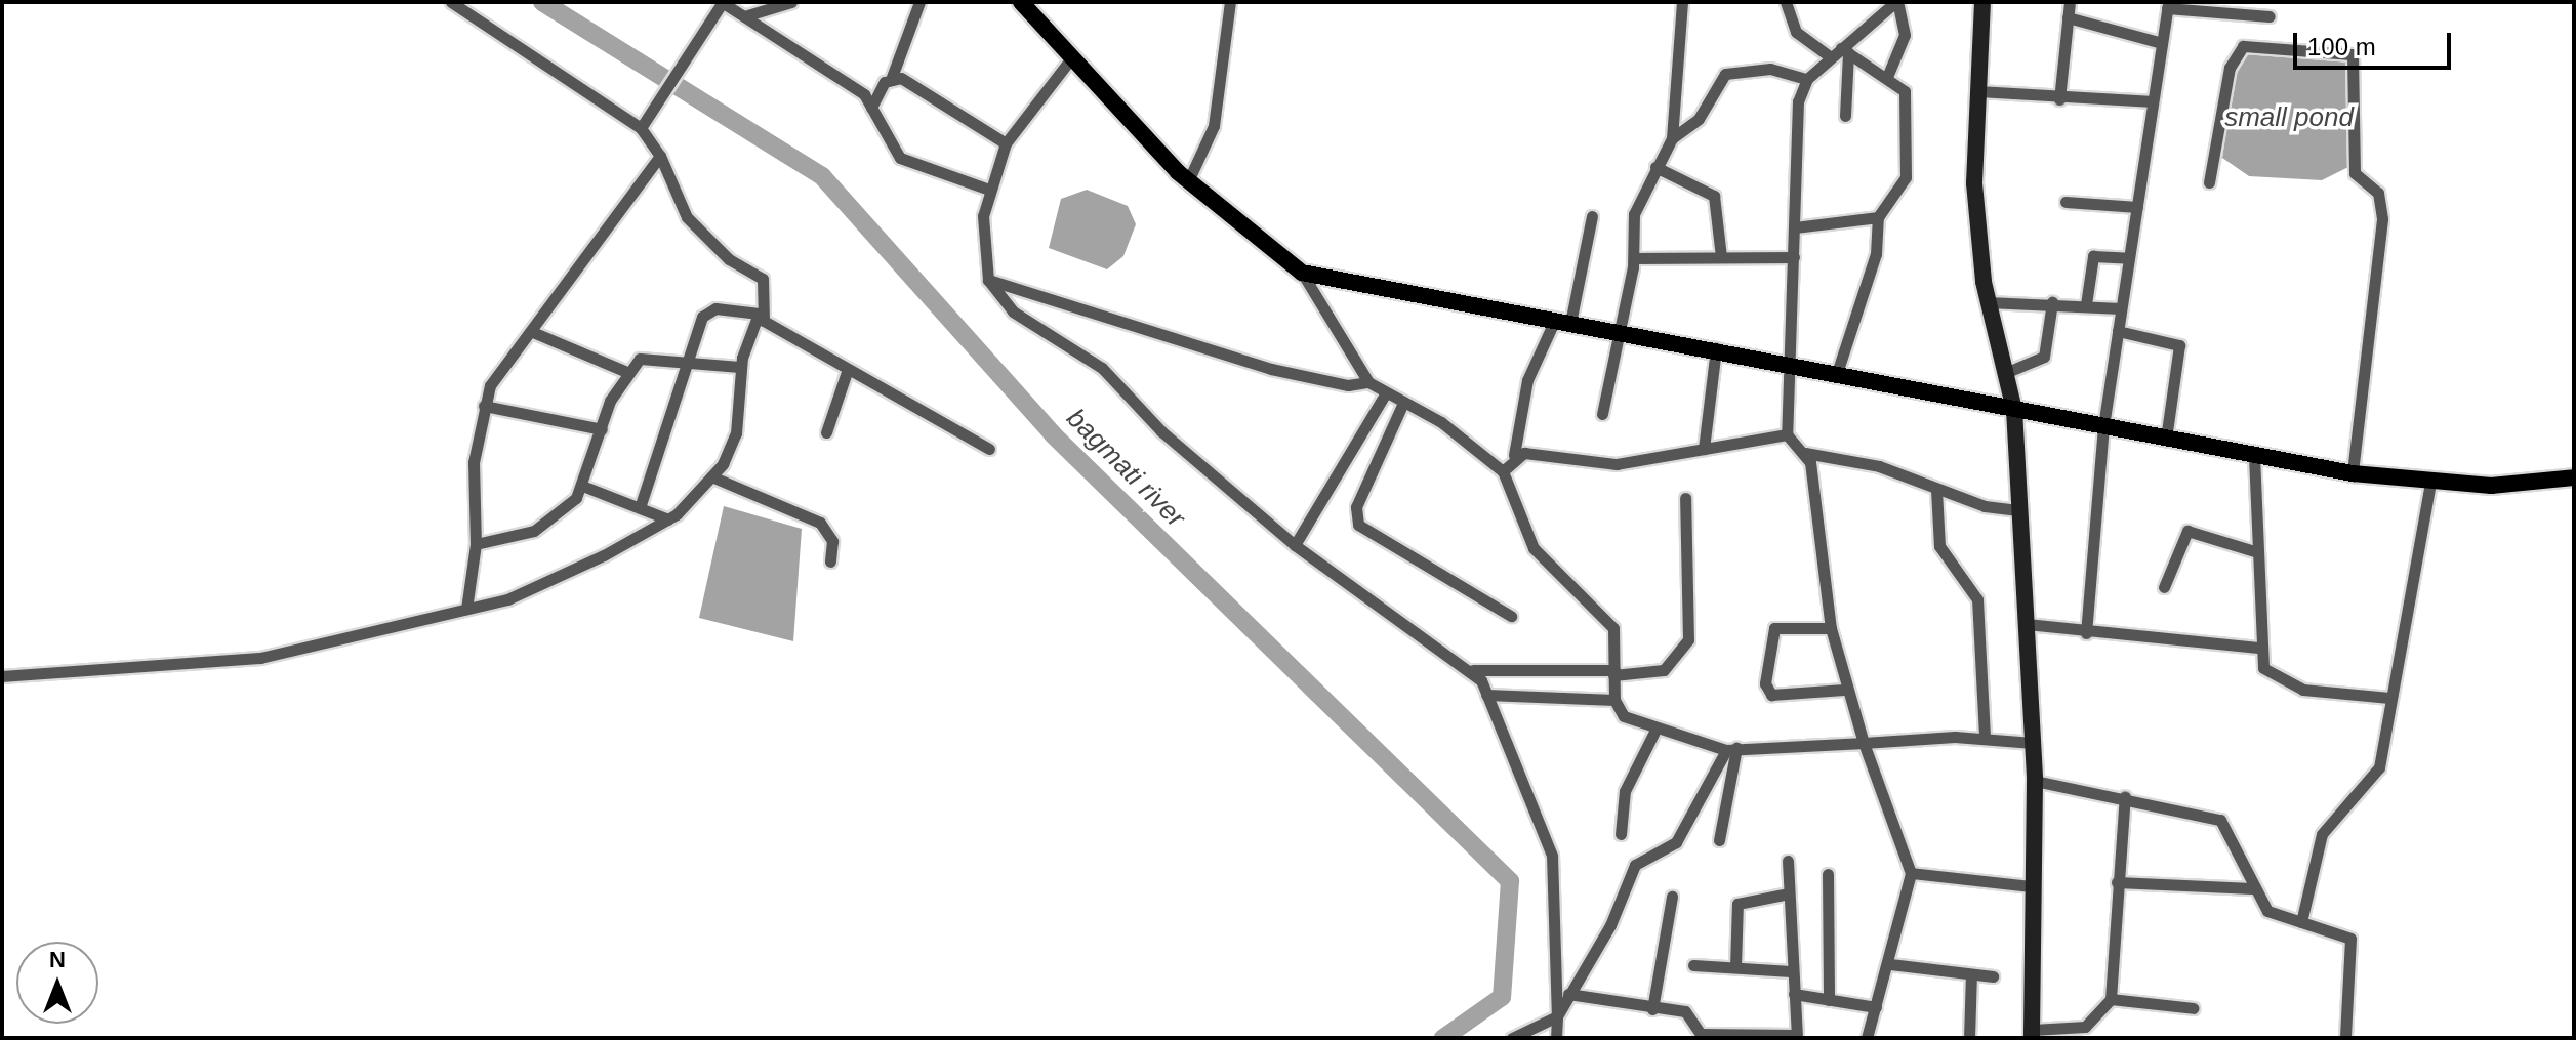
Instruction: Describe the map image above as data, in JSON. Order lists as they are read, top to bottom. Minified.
{"water":["small pond","bagmati river"],"scale_bar":"100 m","north":"top"}
